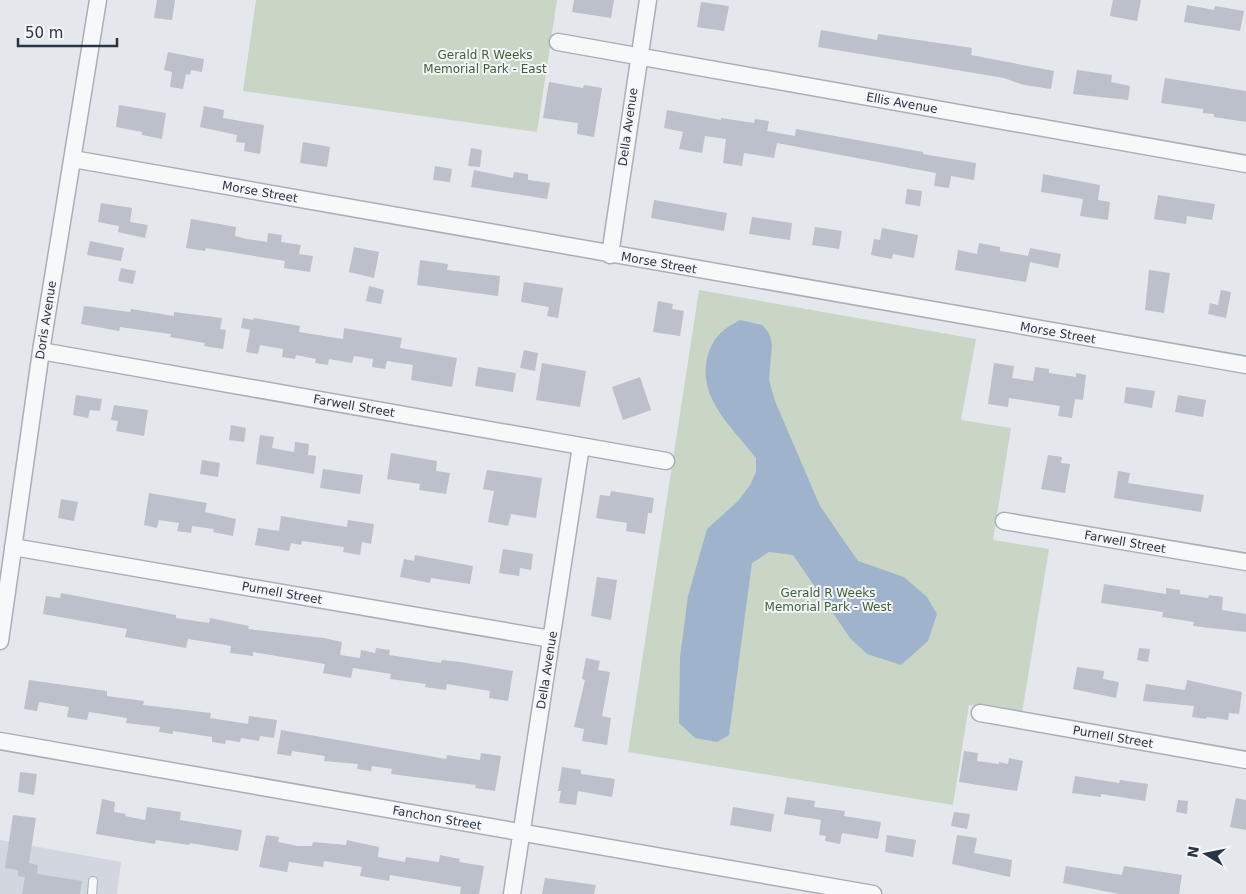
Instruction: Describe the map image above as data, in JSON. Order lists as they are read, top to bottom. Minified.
{"streets":{"street":["Ellis Avenue","Della Avenue","Morse Street","Doris Avenue","Farwell Street","Purnell Street","Fanchon Street"]},"crossings":[["Ellis Avenue","Della Avenue"],["Della Avenue","Morse Street"],["Della Avenue","Farwell Street"],["Della Avenue","Purnell Street"],["Della Avenue","Fanchon Street"],["Morse Street","Doris Avenue"],["Doris Avenue","Farwell Street"],["Doris Avenue","Purnell Street"]],"parks":["Gerald R Weeks Memorial Park - East","Gerald R Weeks Memorial Park - West"],"scale_bar":"50 m","north":"left"}
